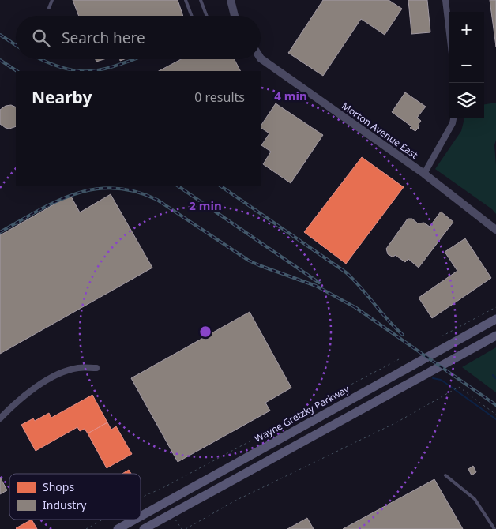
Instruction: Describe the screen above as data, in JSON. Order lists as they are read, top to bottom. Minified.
{"streets":{"main road":["Wayne Gretzky Parkway"],"street":["Morton Avenue East"]},"legend":["Shops","Industry"],"page":{"map_buttons":["+","−"],"search":"Search here","heading":["Nearby","0 results"]},"rings":["4 min","2 min"]}
